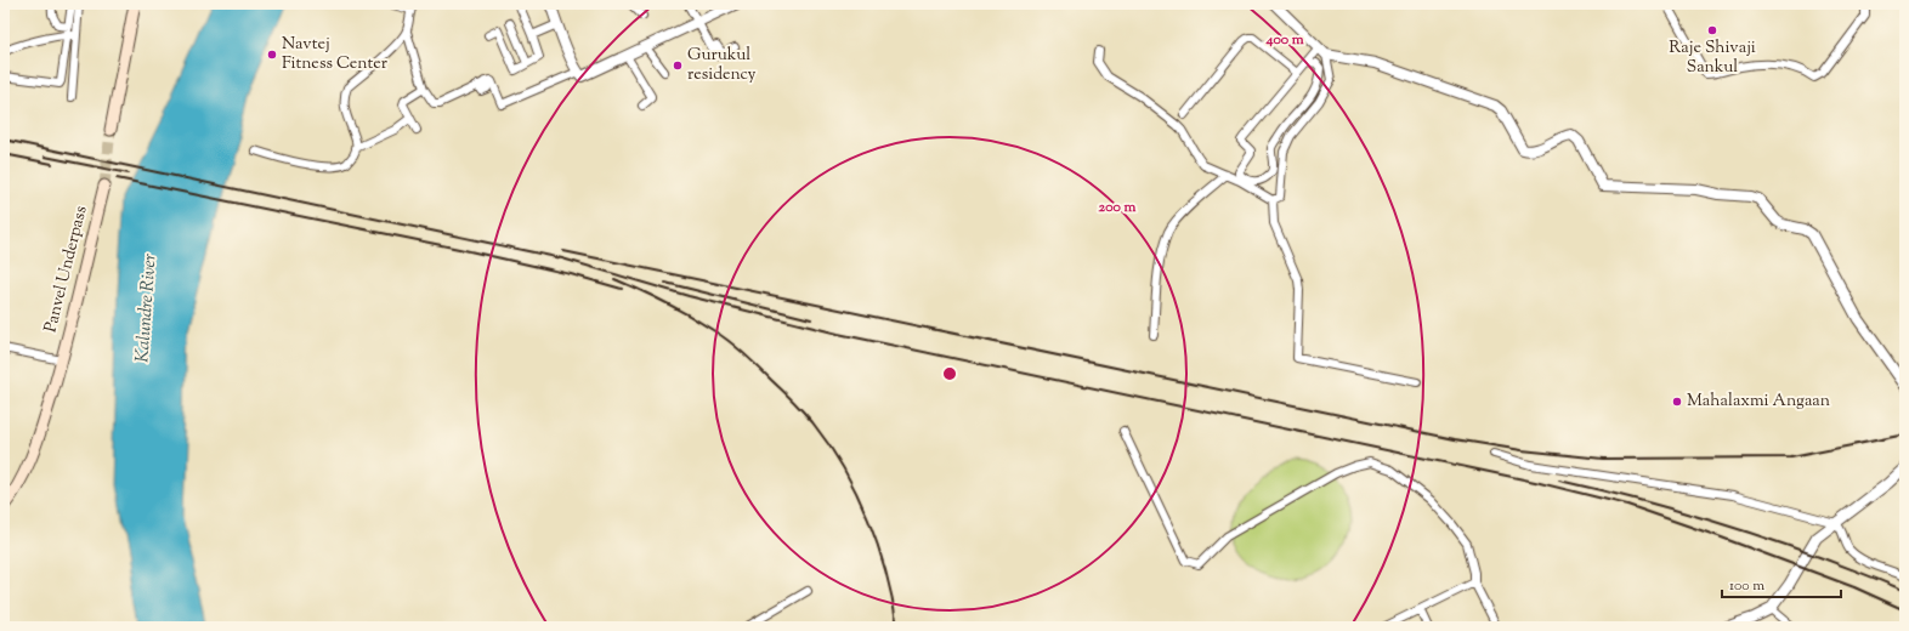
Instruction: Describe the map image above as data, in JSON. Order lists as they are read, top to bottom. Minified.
{"streets":{"main road":["Panvel Underpass"]},"water":["Kalundre River"],"places":["Raje Shivaji Sankul","Navtej Fitness Center","Gurukul residency","Mahalaxmi Angaan"],"scale_bar":"100 m","rings":["400 m","200 m"]}
